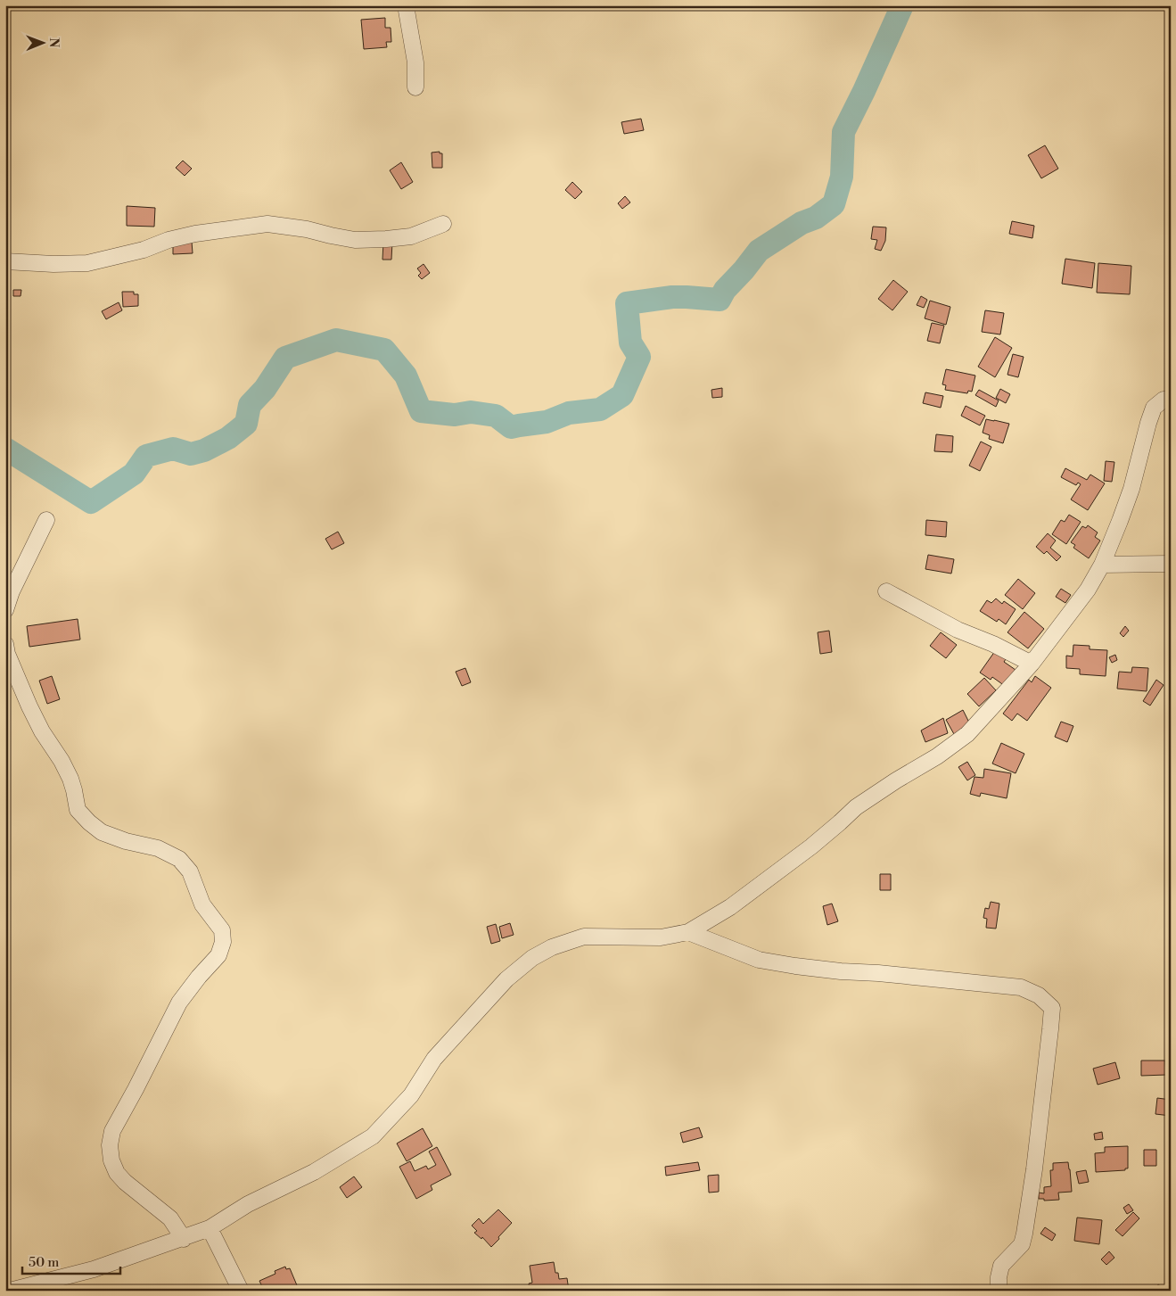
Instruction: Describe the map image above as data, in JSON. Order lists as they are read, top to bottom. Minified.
{"scale_bar":"50 m","north":"right"}
